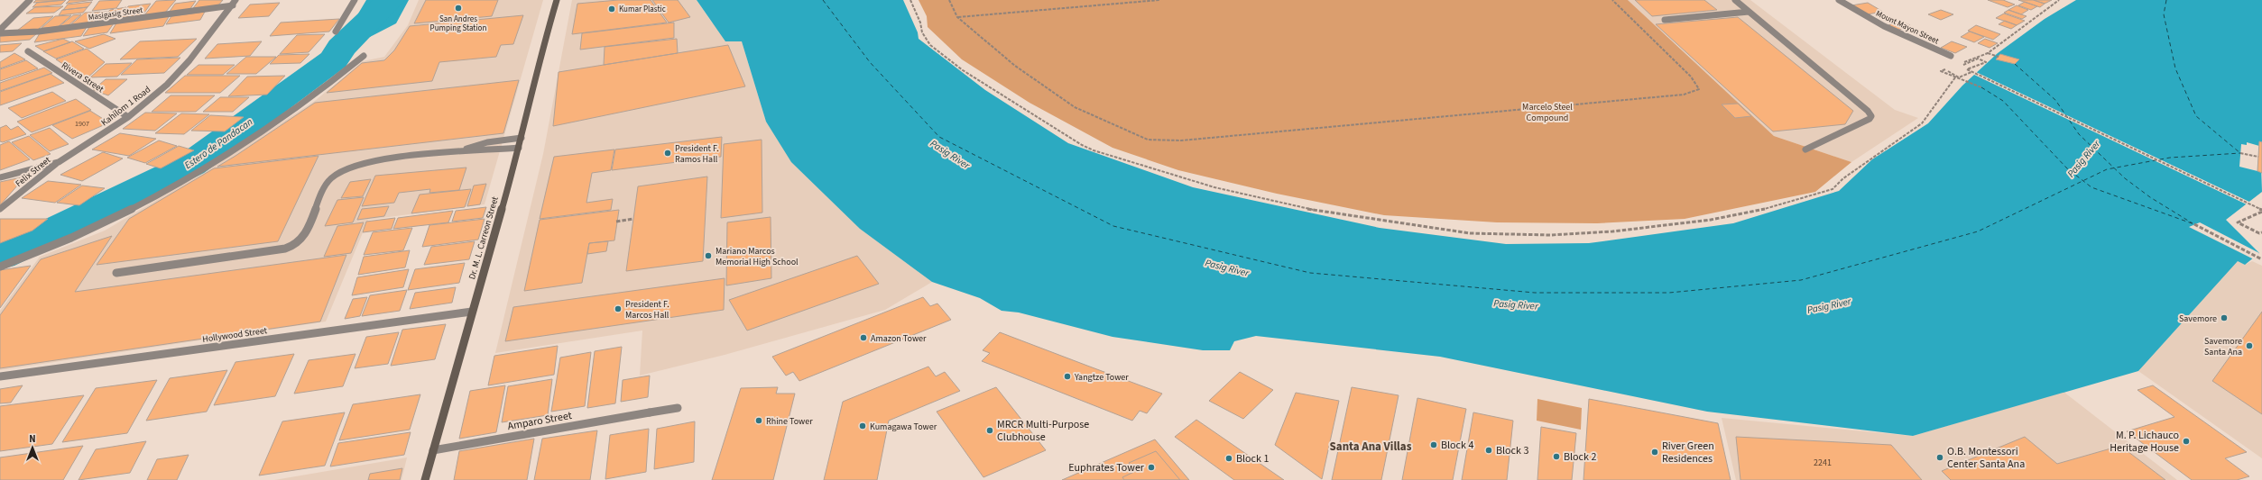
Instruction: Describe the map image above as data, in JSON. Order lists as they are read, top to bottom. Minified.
{"streets":{"main road":["Dr. M. L. Carreon Street"],"street":["Masigasig Street","Mount Mayon Street","Rivera Street","Kahilom 1 Road","Felix Street","Hollywood Street","Amparo Street"]},"crossings":[["Masigasig Street","Kahilom 1 Road"],["Rivera Street","Kahilom 1 Road"],["Kahilom 1 Road","Felix Street"],["Dr. M. L. Carreon Street","Hollywood Street"],["Dr. M. L. Carreon Street","Amparo Street"]],"districts":["Santa Ana Villas"],"water":["Estero de Pandacan","Pasig River"],"parks":["Marcelo Steel Compound"],"places":["San Andres Pumping Station","Kumar Plastic","President F. Ramos Hall","Mariano Marcos Memorial High School","President F. Marcos Hall","Savemore","Amazon Tower","Savemore Santa Ana","Yangtze Tower","Rhine Tower","Kumagawa Tower","MRCR Multi-Purpose Clubhouse","M. P. Lichauco Heritage House","Block 4","Block 3","River Green Residences","Block 2","O.B. Montessori Center Santa Ana","Block 1","Euphrates Tower"],"house_numbers":["1907","2241"],"north":"top"}
